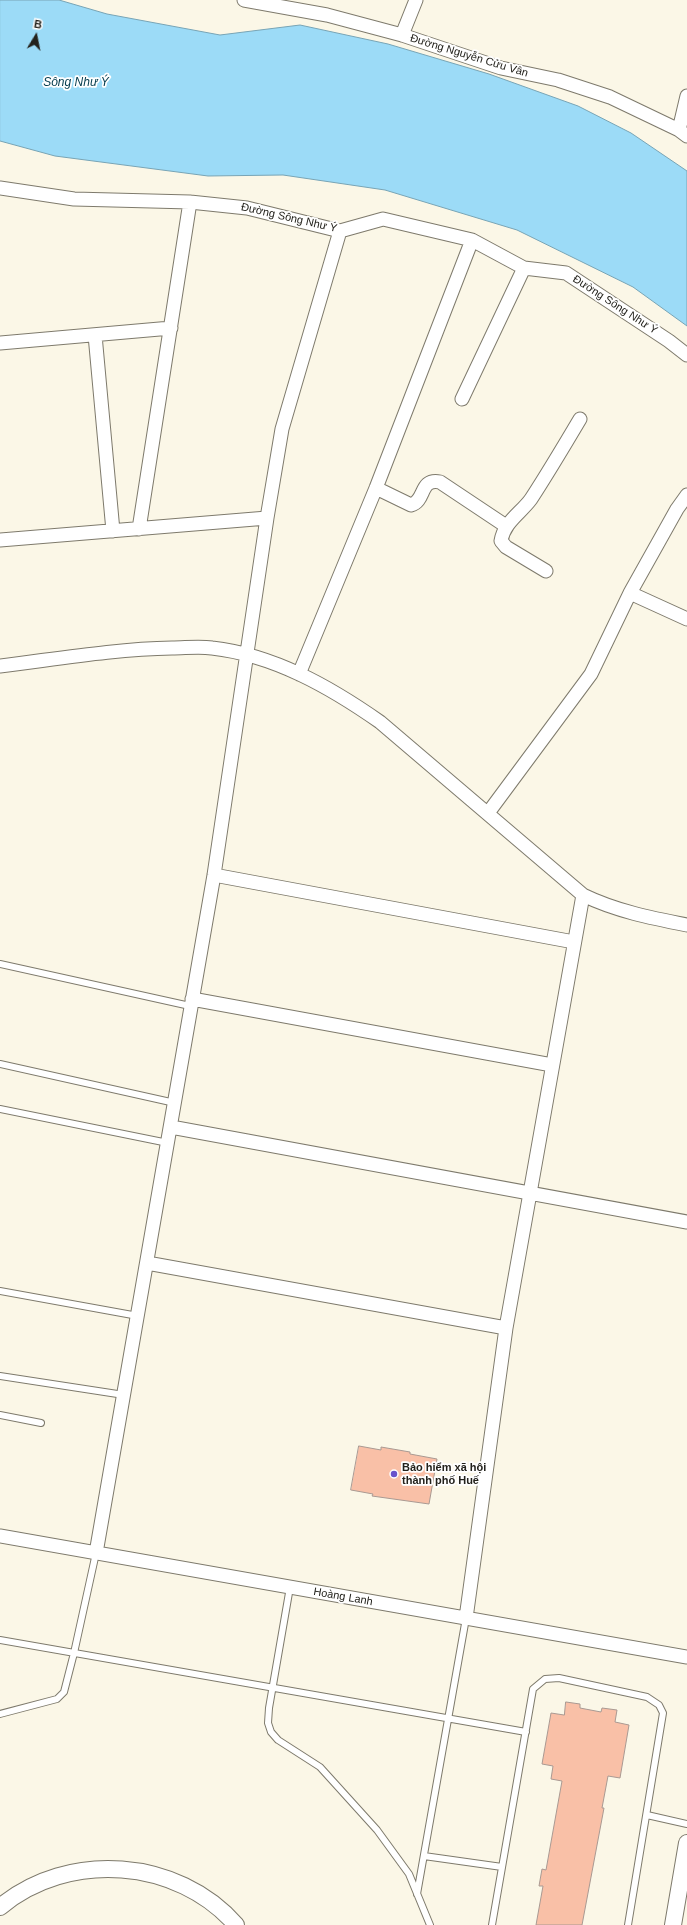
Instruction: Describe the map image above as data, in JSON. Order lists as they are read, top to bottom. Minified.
{"streets":{"street":["Đường Nguyễn Cửu Vân","Đường Sông Như Ý","Hoàng Lanh"]},"water":["Sông Như Ý"],"places":["Bảo hiểm xã hội thành phố Huế"],"north":"top"}
